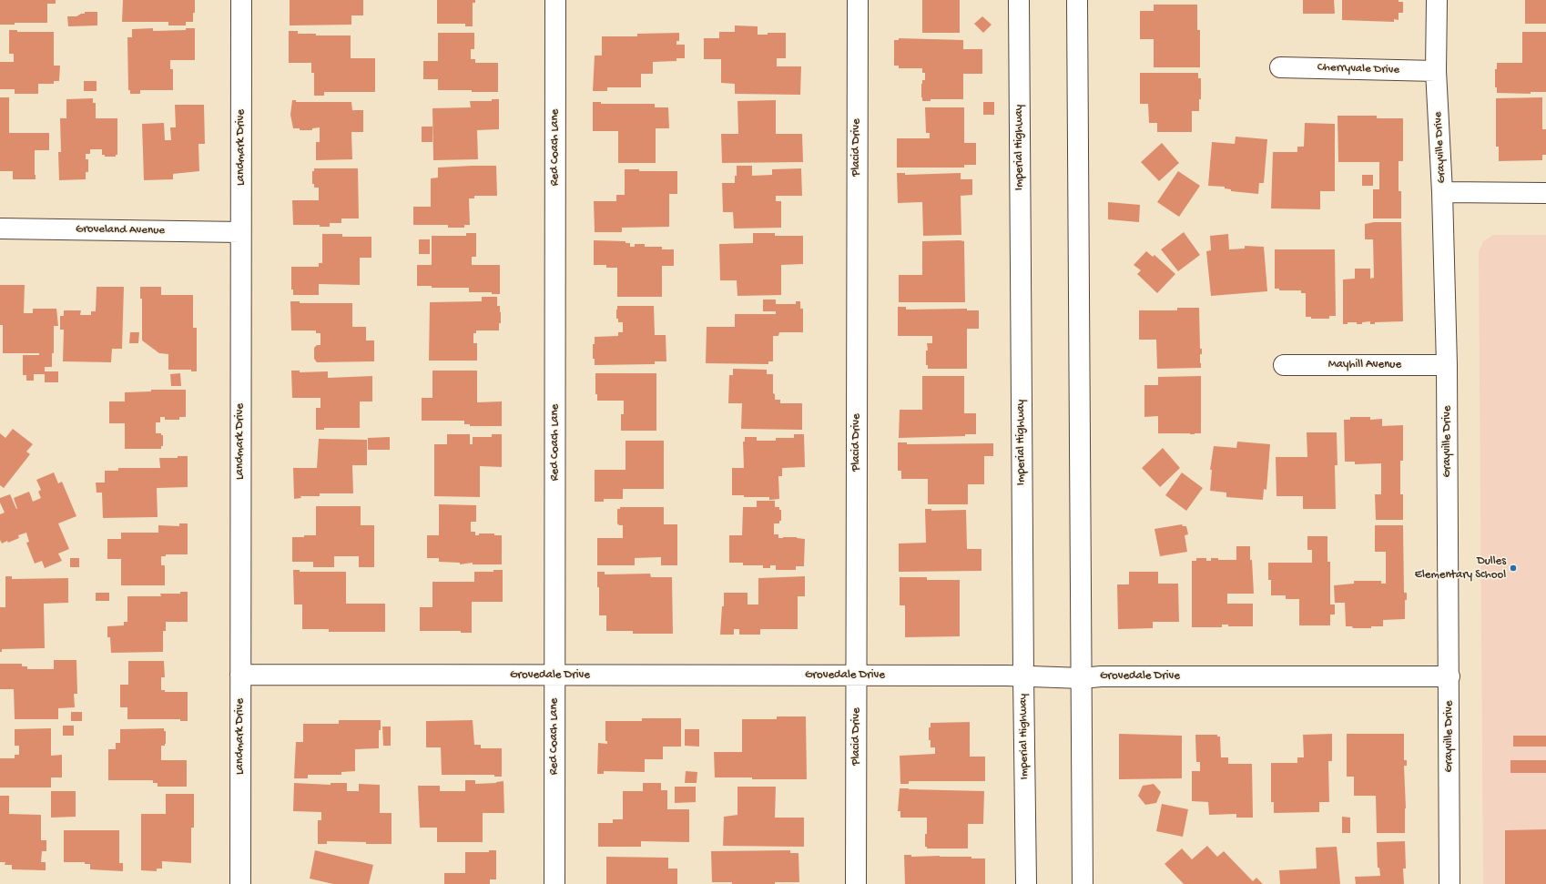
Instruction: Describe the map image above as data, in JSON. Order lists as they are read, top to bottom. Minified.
{"streets":{"street":["Cherryvale Drive","Landmark Drive","Red Coach Lane","Placid Drive","Imperial Highway","Grayville Drive","Groveland Avenue","Mayhill Avenue","Grovedale Drive"]},"crossings":[["Cherryvale Drive","Grayville Drive"],["Landmark Drive","Groveland Avenue"],["Landmark Drive","Grovedale Drive"],["Red Coach Lane","Grovedale Drive"],["Placid Drive","Grovedale Drive"],["Imperial Highway","Grovedale Drive"],["Grayville Drive","Mayhill Avenue"],["Grayville Drive","Grovedale Drive"]],"places":["Dulles Elementary School"]}
